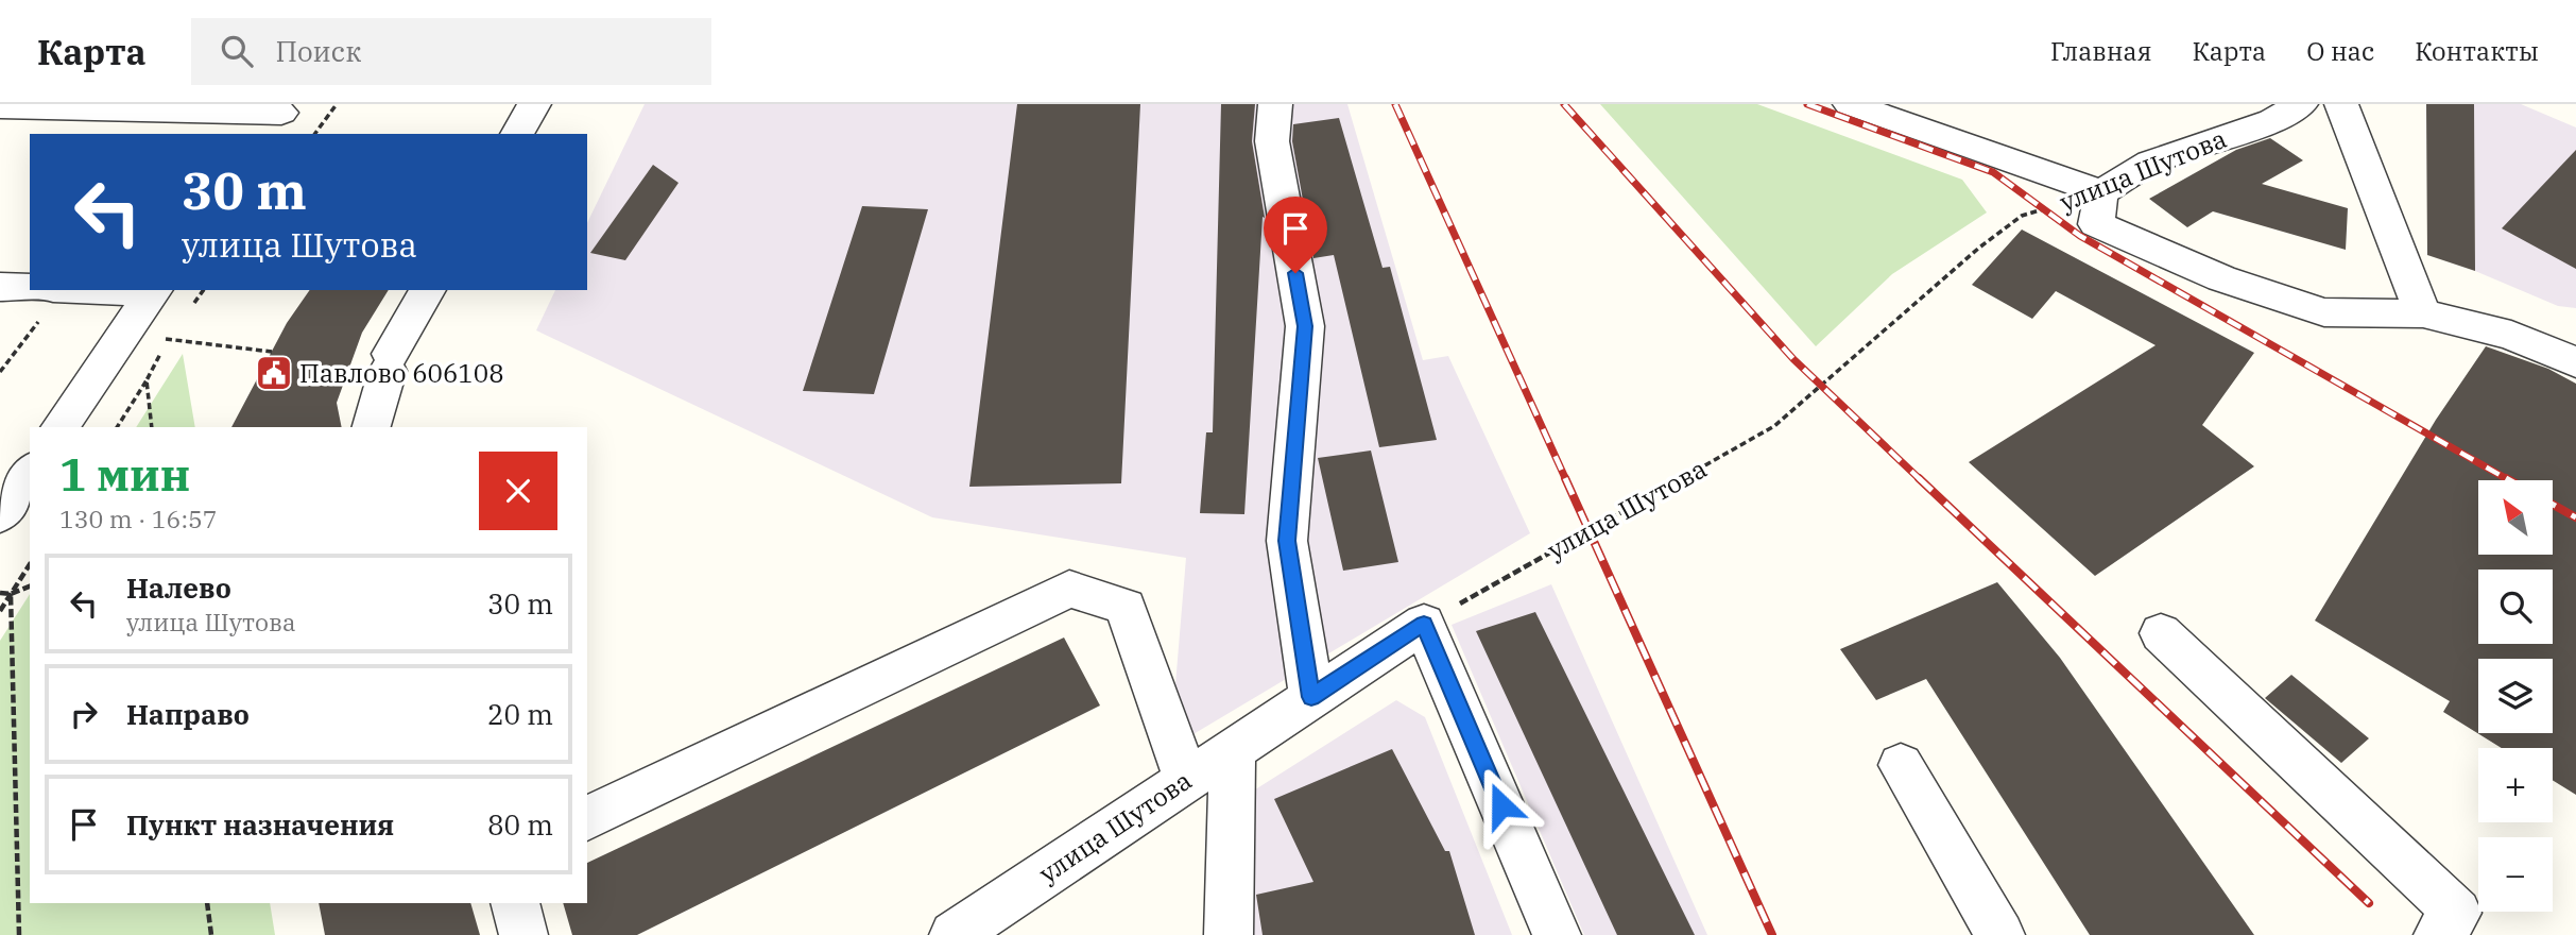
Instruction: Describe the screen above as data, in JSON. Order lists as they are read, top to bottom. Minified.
{"streets":{"street":["улица Шутова"]},"places":{"public building":["Павлово 606108"]},"north":"top left","page":{"header":"Карта","search":"Поиск","nav":["Главная","Карта","О нас","Контакты"],"turn":["30 m","улица Шутова"],"heading":["1 мин","130 m · 16:57"],"map_buttons":["+","−"],"list":[{"name":"Налево","note":"улица Шутова","value":"30 m"},{"name":"Направо","value":"20 m"},{"name":"Пункт назначения","value":"80 m"}]}}
